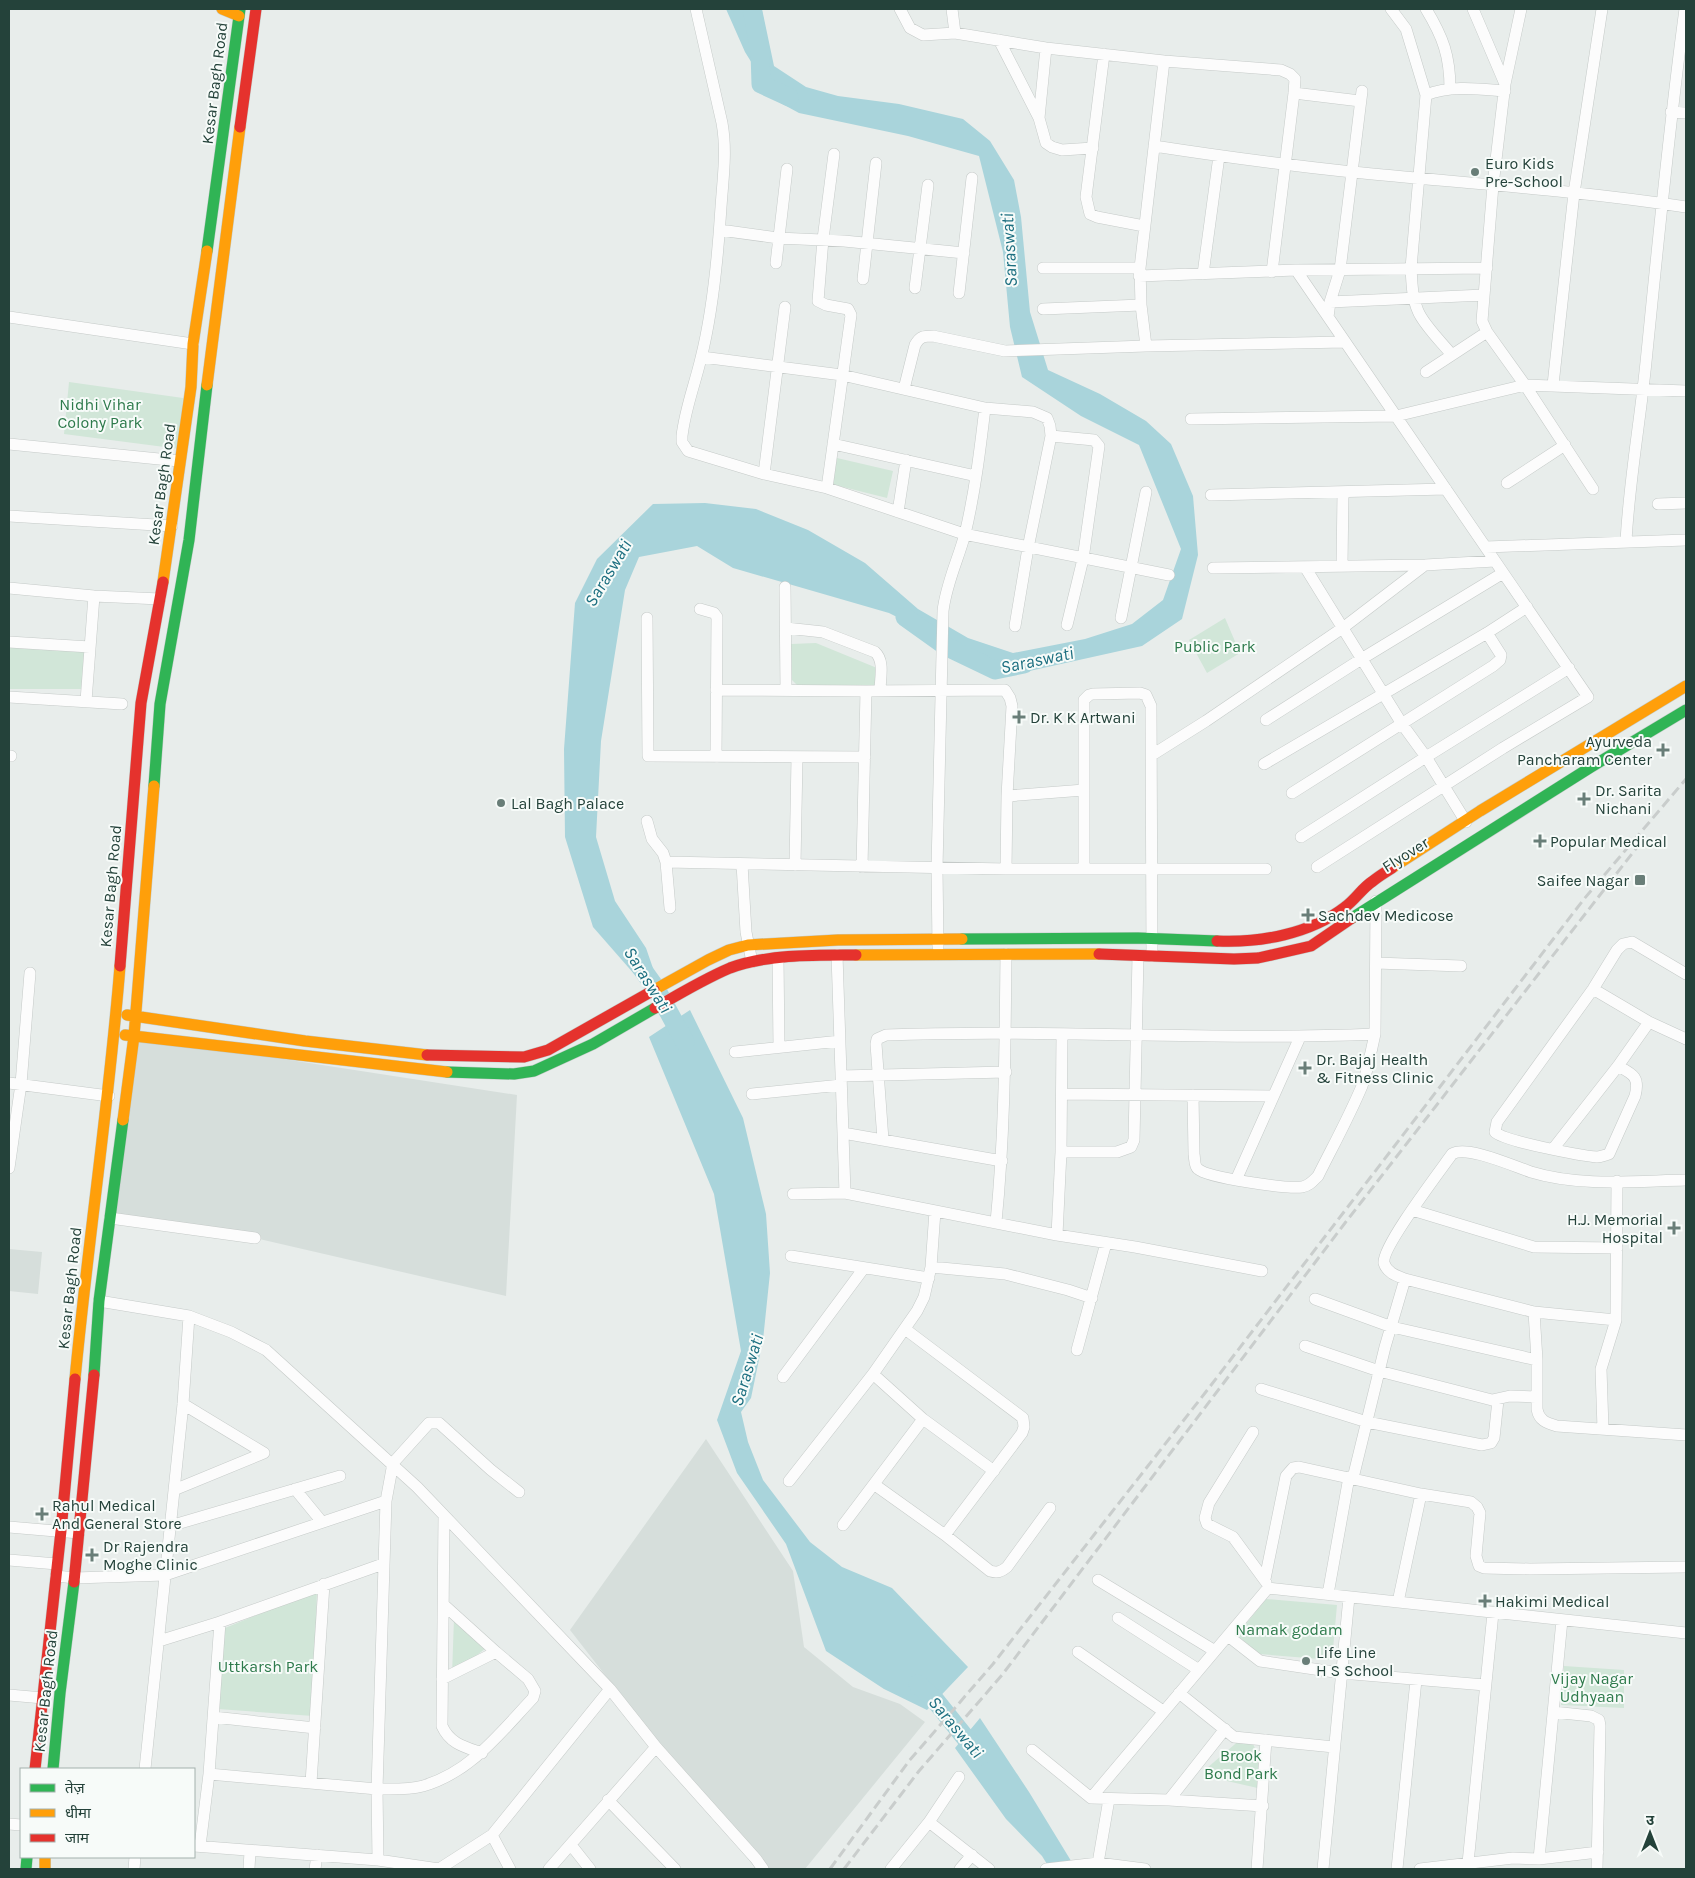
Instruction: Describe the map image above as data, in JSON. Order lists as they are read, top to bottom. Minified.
{"streets":{"main road":["Kesar Bagh Road","Flyover"]},"water":["Saraswati"],"parks":["Nidhi Vihar Colony Park","Public Park","Namak godam","Uttkarsh Park","Vijay Nagar Udhyaan","Brook Bond Park"],"places":{"other":["Euro Kids Pre-School","Lal Bagh Palace","Life Line H S School"],"health":["Dr. K K Artwani","Ayurveda Pancharam Center","Dr. Sarita Nichani","Popular Medical","Sachdev Medicose","Dr. Bajaj Health & Fitness Clinic","H.J. Memorial Hospital","Rahul Medical And General Store","Dr Rajendra Moghe Clinic","Hakimi Medical"],"transit":["Saifee Nagar"]},"legend":["तेज़","धीमा","जाम"],"north":"top"}
